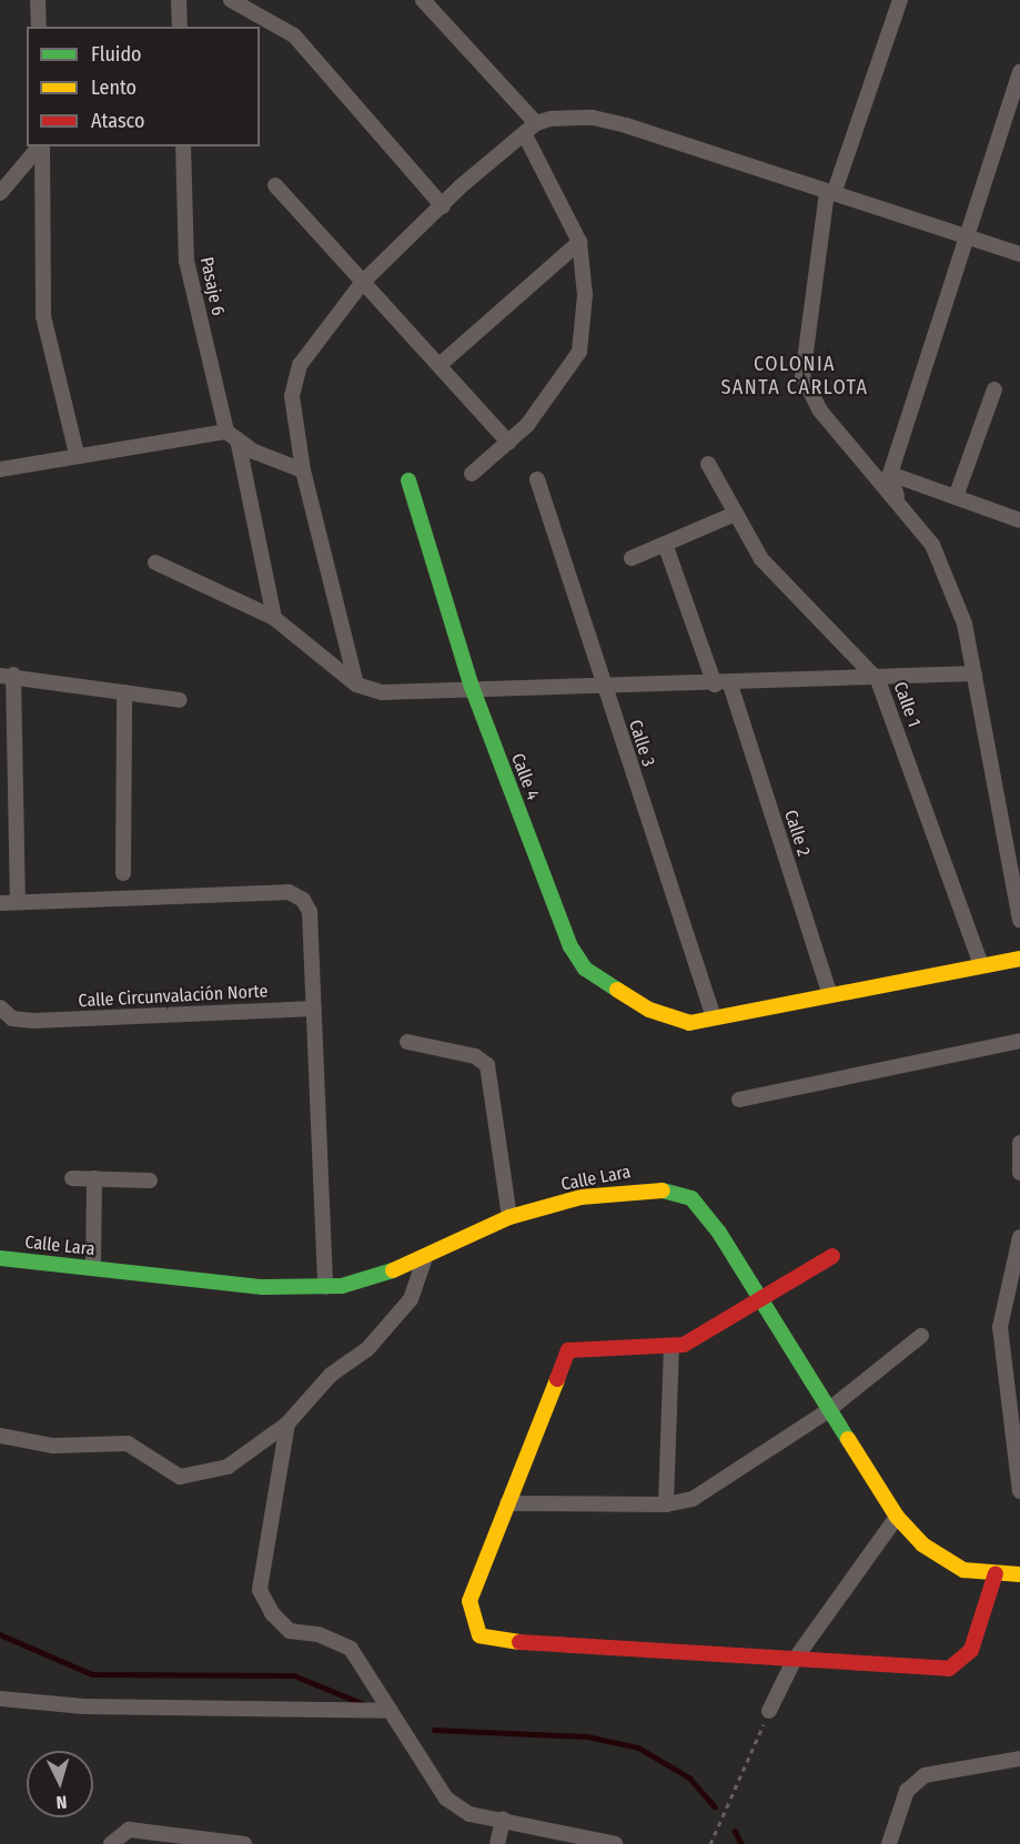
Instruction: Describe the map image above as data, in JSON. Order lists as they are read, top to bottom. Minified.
{"streets":{"street":["Pasaje 6","Calle 1","Calle 3","Calle 4","Calle 2","Calle Circunvalación Norte","Calle Lara"]},"crossings":[["Calle 3","Calle 4"]],"districts":["COLONIA SANTA CARLOTA"],"legend":["Fluido","Lento","Atasco"],"north":"bottom"}
